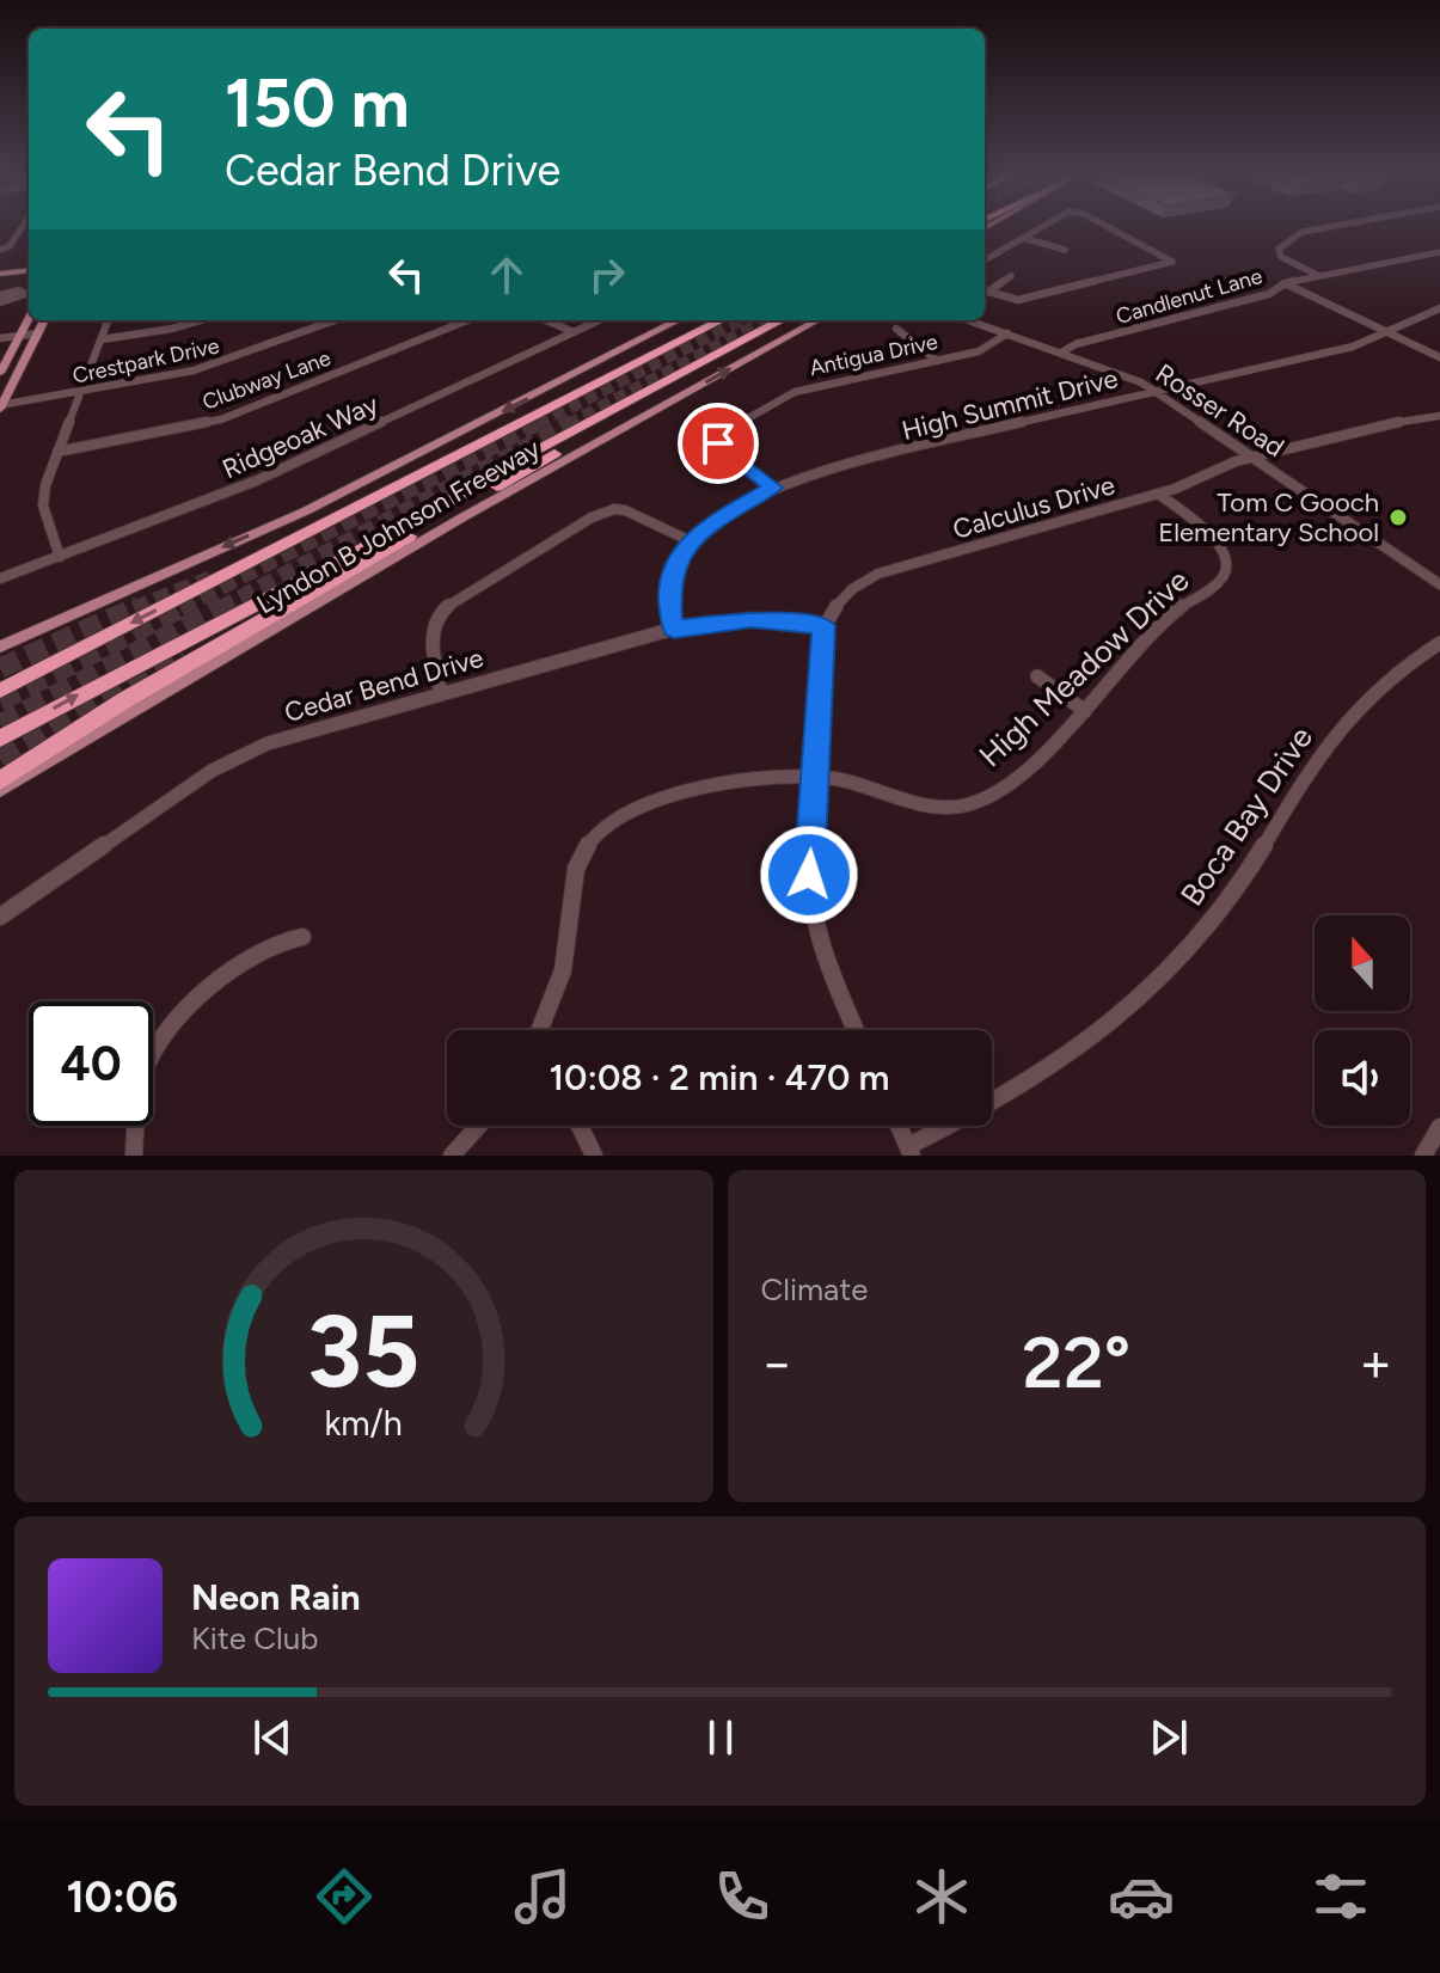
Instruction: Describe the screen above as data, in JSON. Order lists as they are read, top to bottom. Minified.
{"streets":{"highway":["Lyndon B Johnson Freeway"],"street":["Candlenut Lane","Antigua Drive","Crestpark Drive","Clubway Lane","High Summit Drive","Rosser Road","Ridgeoak Way","Calculus Drive","High Meadow Drive","Cedar Bend Drive","Boca Bay Drive"]},"crossings":[["Candlenut Lane","Rosser Road"],["Antigua Drive","High Summit Drive"],["Antigua Drive","Rosser Road"],["High Summit Drive","Rosser Road"],["High Summit Drive","Cedar Bend Drive"],["Rosser Road","Calculus Drive"],["Calculus Drive","High Meadow Drive"],["Calculus Drive","Cedar Bend Drive"]],"places":["Tom C Gooch Elementary School"],"north":"top","page":{"turn":["150 m","Cedar Bend Drive"],"limit":"40","trip":"10:08 · 2 min · 470 m","tile":"Climate","heat":["−","22°","+"],"song":["Neon Rain","Kite Club"],"tabs":"10:06","gauge":["35","km/h"]}}
